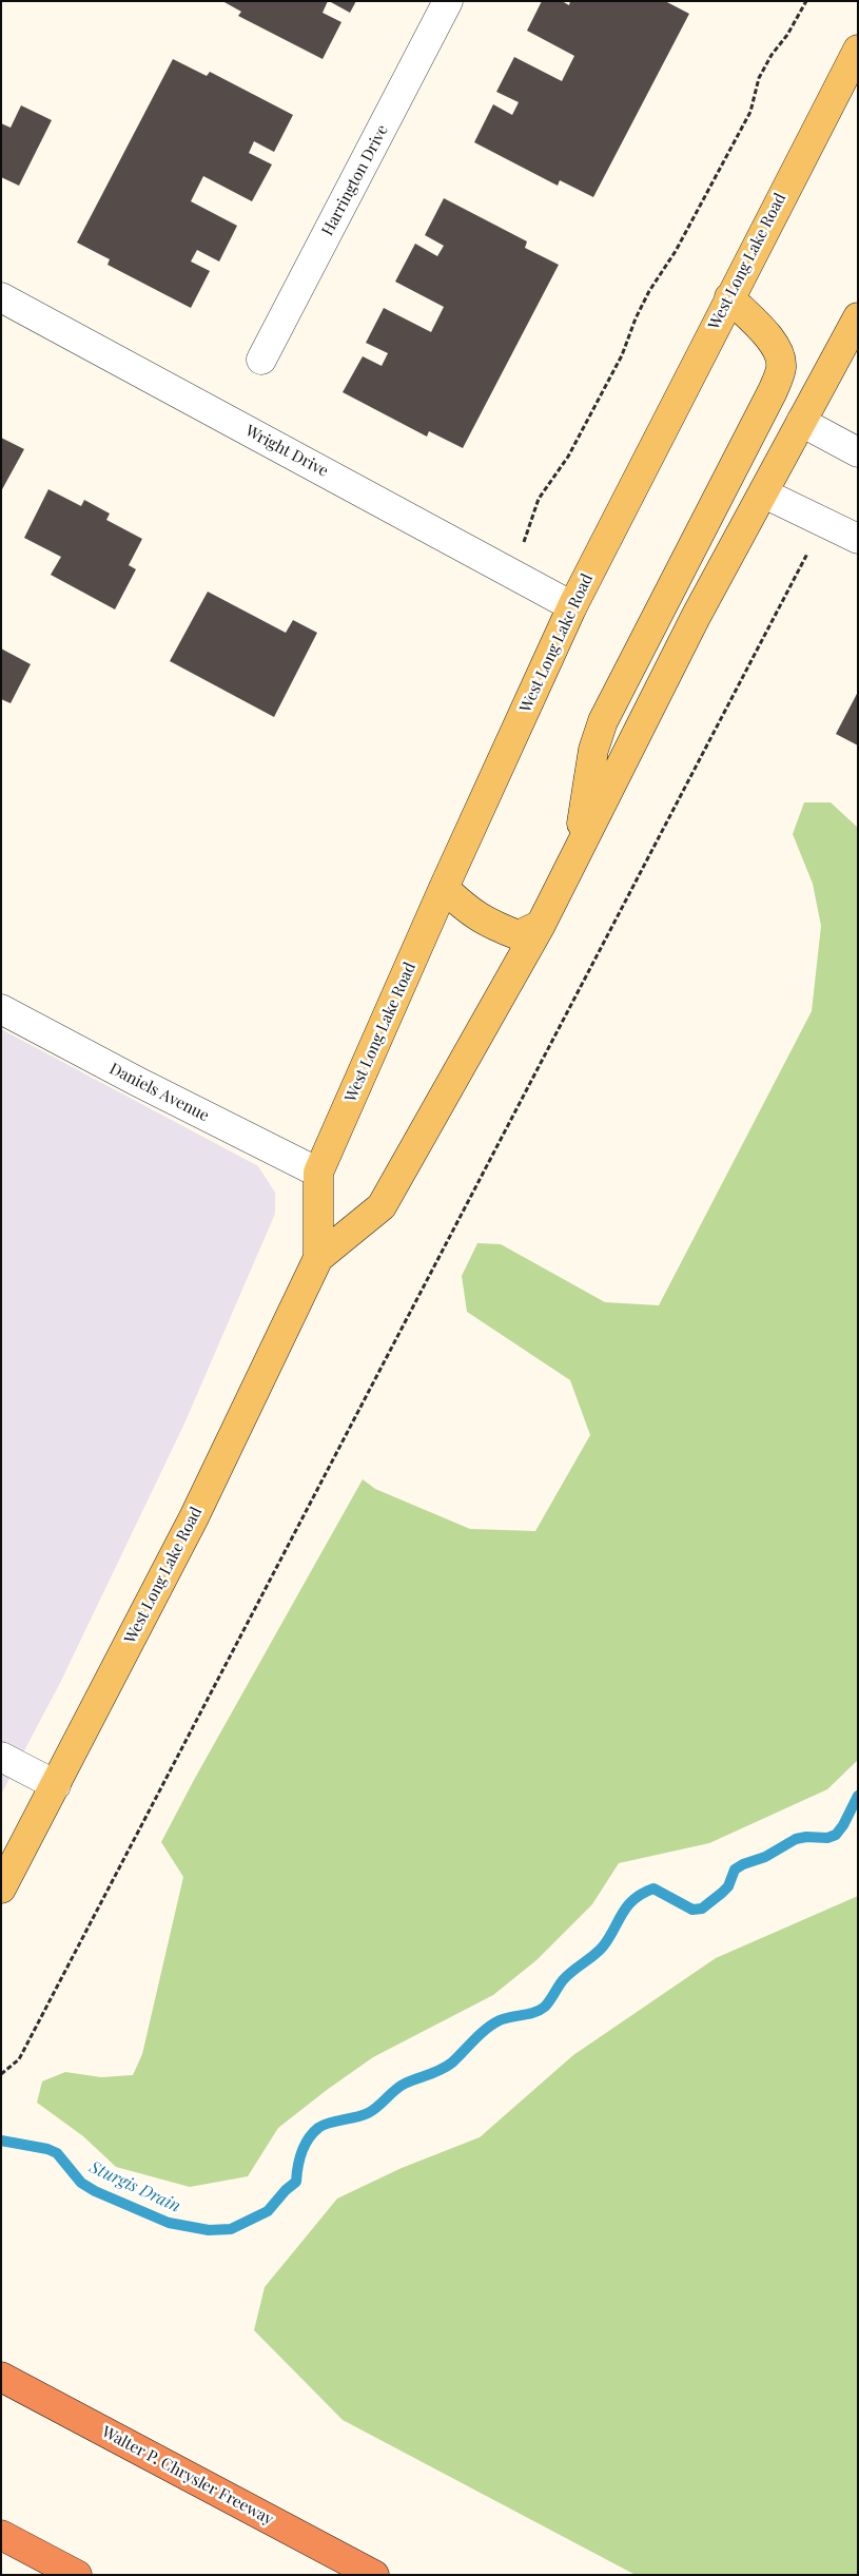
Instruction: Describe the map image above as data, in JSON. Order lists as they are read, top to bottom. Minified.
{"streets":{"highway":["Walter P. Chrysler Freeway"],"main road":["West Long Lake Road"],"street":["Harrington Drive","Wright Drive","Daniels Avenue"]},"crossings":[["West Long Lake Road","Wright Drive"],["West Long Lake Road","Daniels Avenue"]],"water":["Sturgis Drain"]}
